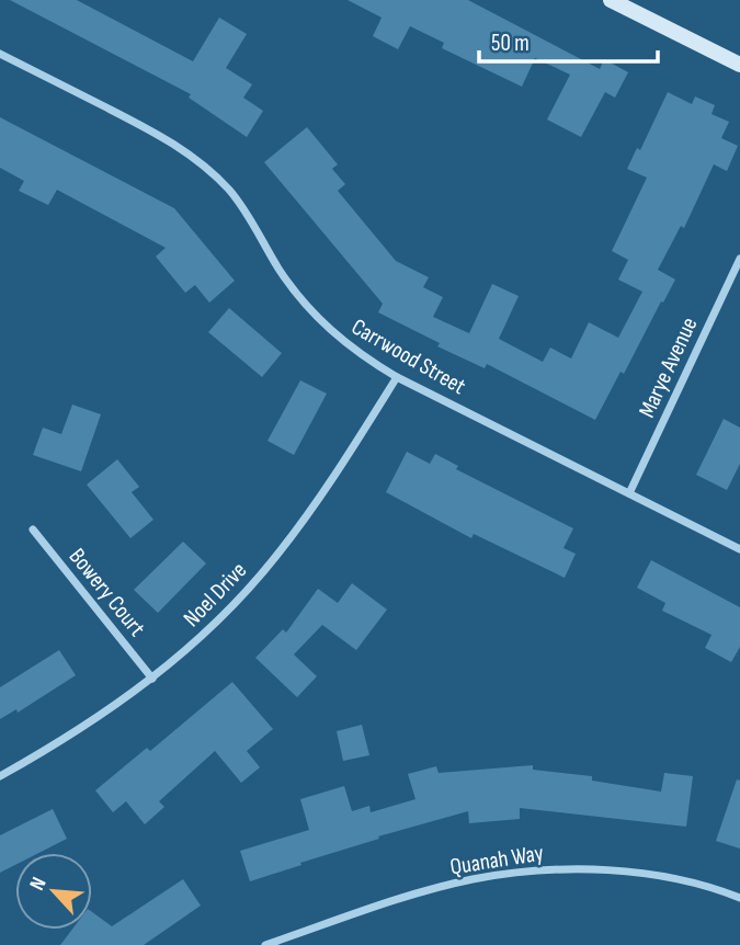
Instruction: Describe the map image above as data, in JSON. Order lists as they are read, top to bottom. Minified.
{"streets":{"street":["Carrwood Street","Marye Avenue","Bowery Court","Noel Drive","Quanah Way"]},"crossings":[["Carrwood Street","Marye Avenue"],["Carrwood Street","Noel Drive"],["Bowery Court","Noel Drive"]],"scale_bar":"50 m","north":"top left"}
